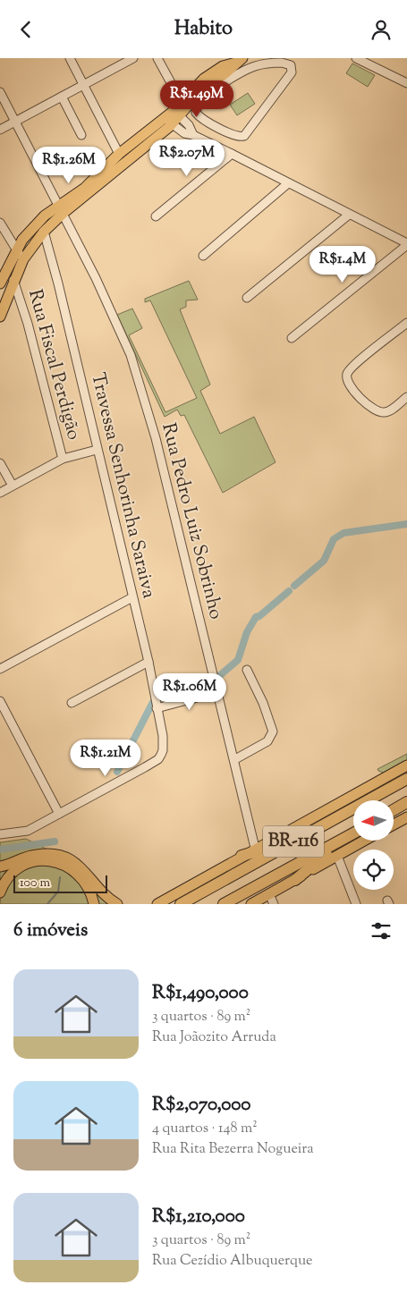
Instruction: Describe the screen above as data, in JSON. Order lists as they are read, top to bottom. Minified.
{"streets":{"highway":["BR-116"],"street":["Rua Fiscal Perdigão","Travessa Senhorinha Saraiva","Rua Pedro Luiz Sobrinho"]},"crossings":[["Rua Pedro Luiz Sobrinho","BR-116"]],"scale_bar":"100 m","north":"left","page":{"header":"Habito","price":["R$1.49M","R$2.07M","R$1.26M","R$1.4M","R$1.06M","R$1.21M"],"scale":"100 m","heading":"6 imóveis","list":[{"name":"R$1,490,000","note":"3 quartos · 89 m² · Rua Joãozito Arruda"},{"name":"R$2,070,000","note":"4 quartos · 148 m² · Rua Rita Bezerra Nogueira"},{"name":"R$1,210,000","note":"3 quartos · 89 m² · Rua Cezídio Albuquerque"}]}}
